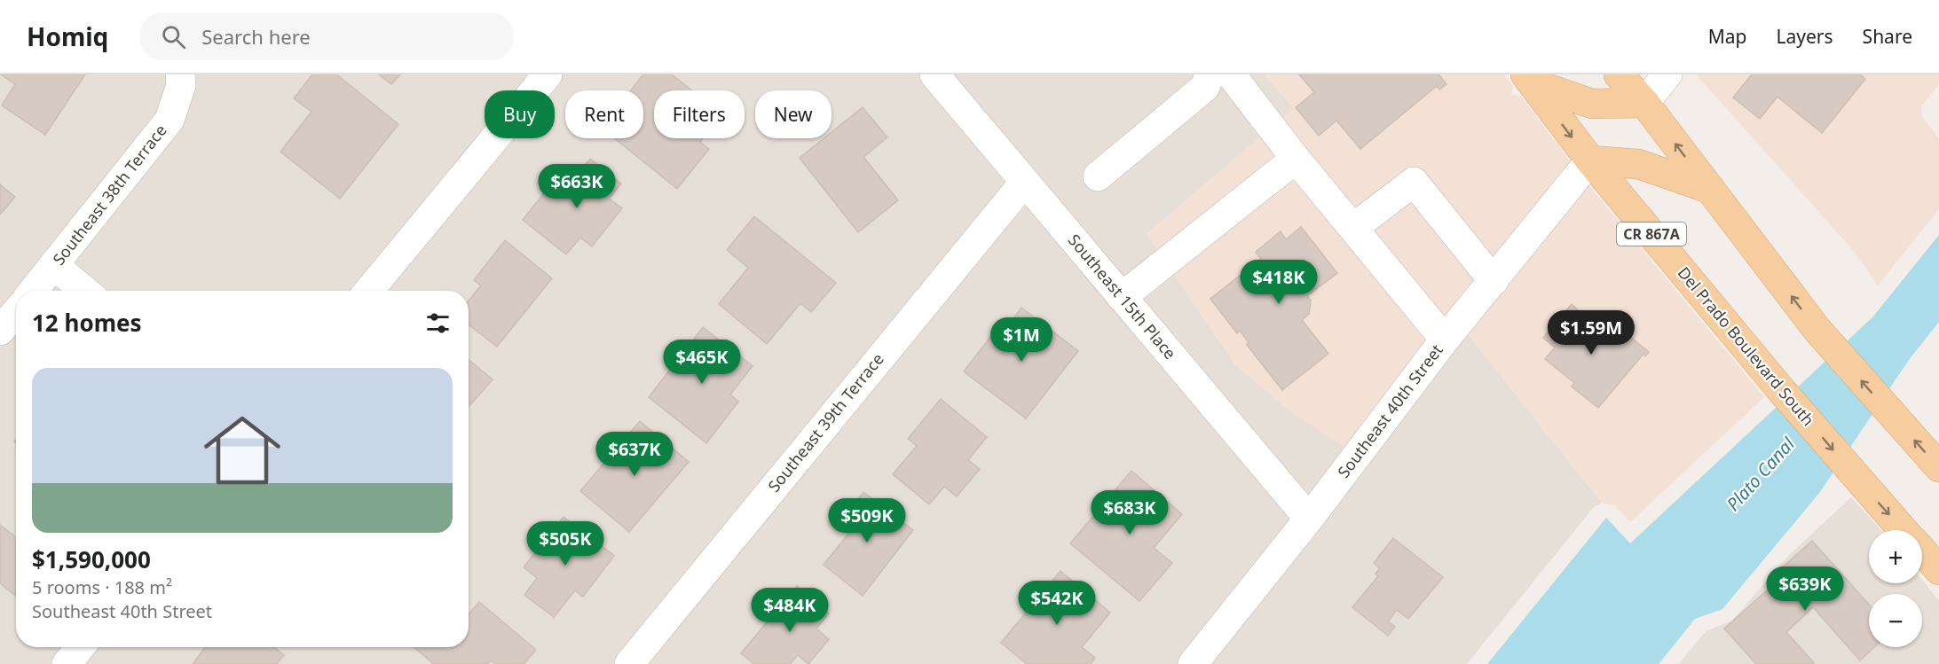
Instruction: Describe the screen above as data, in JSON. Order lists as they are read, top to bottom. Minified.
{"streets":{"main road":["CR 867A","Del Prado Boulevard South"],"street":["Southeast 38th Terrace","Southeast 15th Place","Southeast 40th Street","Southeast 39th Terrace"]},"crossings":[["Southeast 15th Place","Southeast 40th Street"],["Southeast 15th Place","Southeast 39th Terrace"],["Del Prado Boulevard South","Southeast 40th Street"]],"water":["Plato Canal"],"page":{"header":"Homiq","search":"Search here","nav":["Map","Layers","Share"],"chip":["Buy","Rent","Filters","New"],"price":["$663K","$418K","$1.59M","$1M","$465K","$637K","$683K","$509K","$505K","$639K","$542K","$484K"],"heading":"12 homes","list":[{"name":"$1,590,000","note":"5 rooms · 188 m² · Southeast 40th Street"}],"map_buttons":["+","−"]}}
